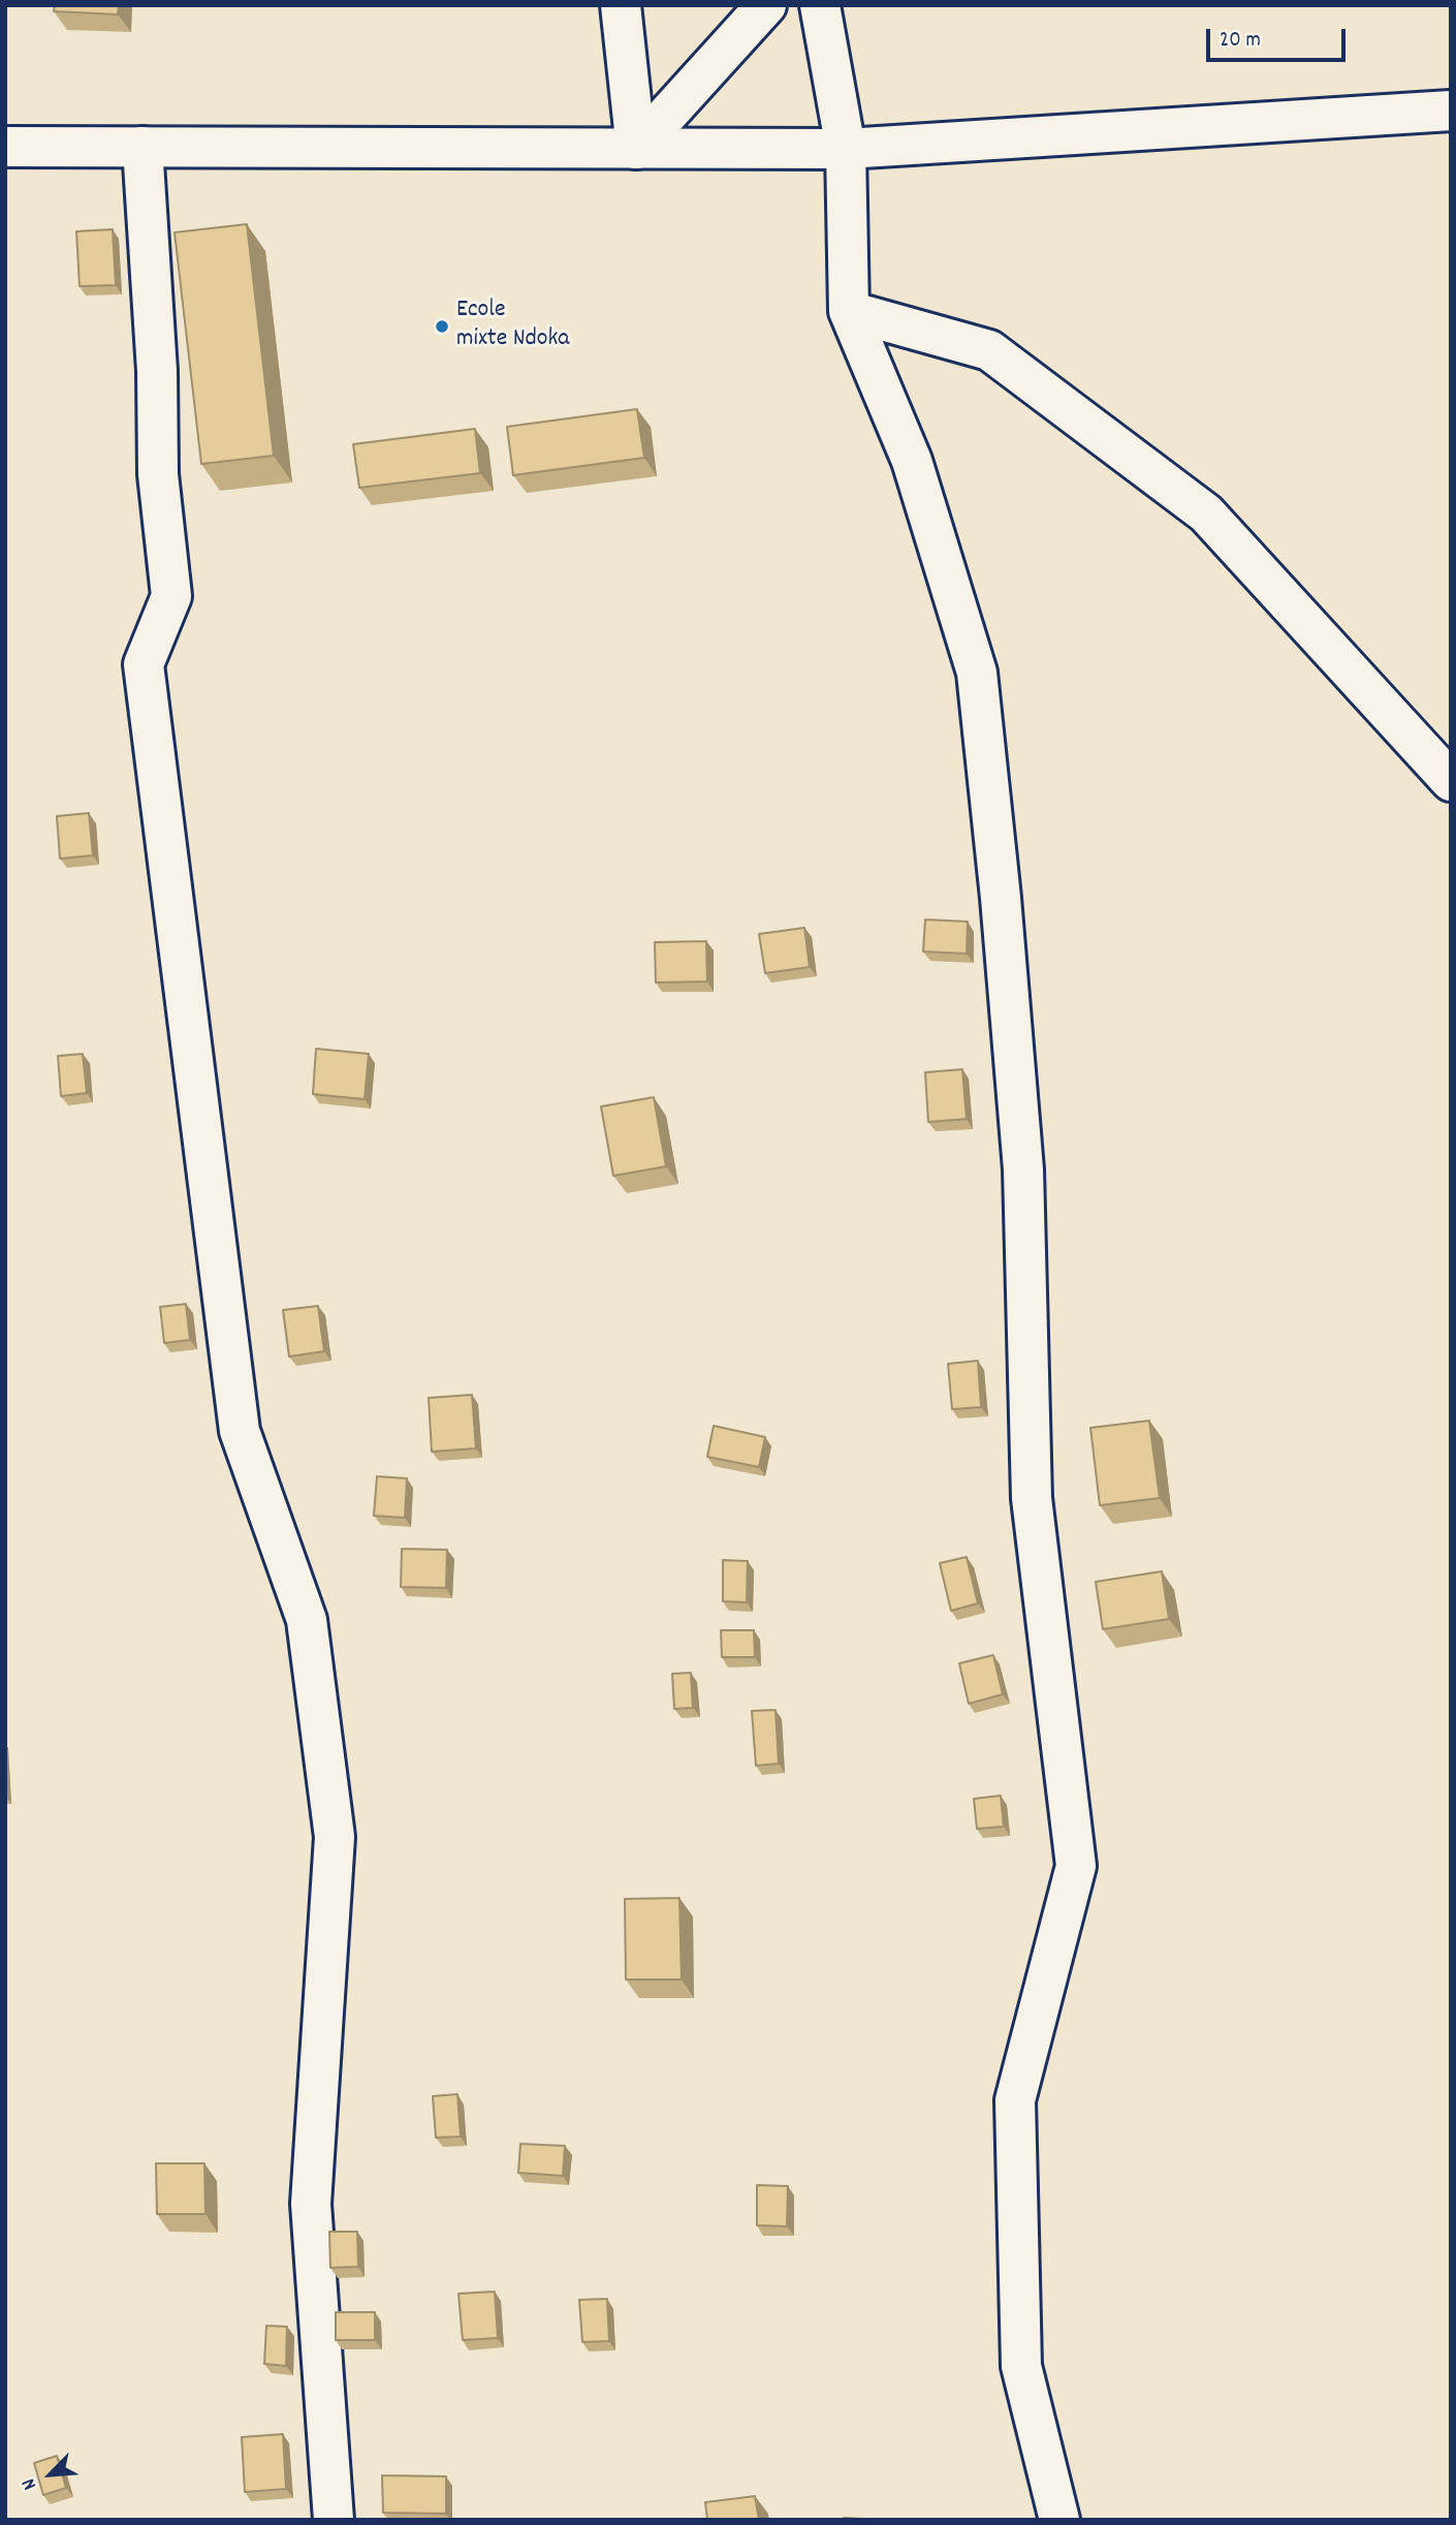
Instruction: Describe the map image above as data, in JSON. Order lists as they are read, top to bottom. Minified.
{"places":["Ecole mixte Ndoka"],"scale_bar":"20 m","north":"bottom left"}
